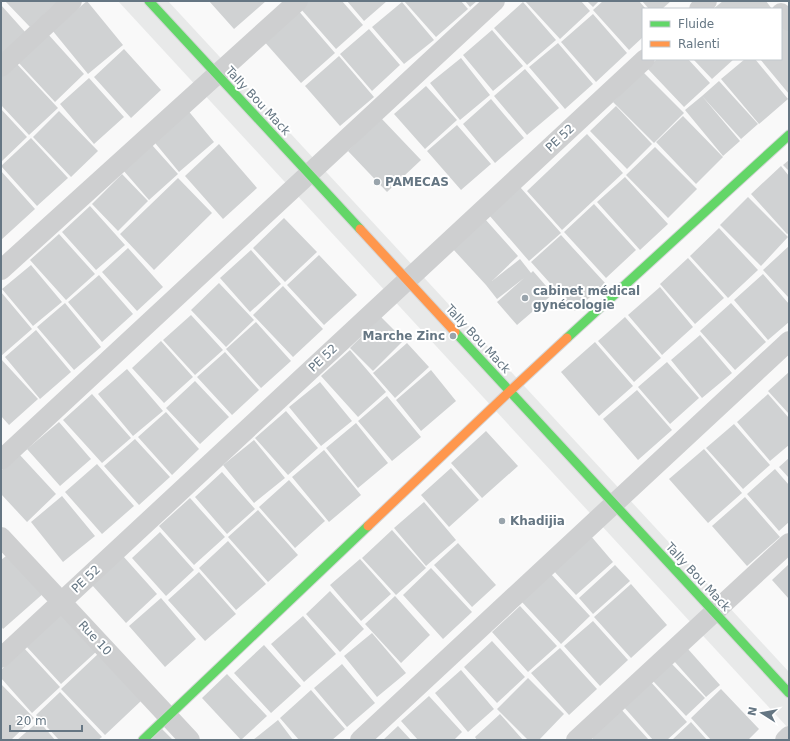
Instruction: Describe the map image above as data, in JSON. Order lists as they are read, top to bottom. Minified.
{"streets":{"street":["Tally Bou Mack","PE 52","Rue 10"]},"crossings":[["Tally Bou Mack","PE 52"],["PE 52","Rue 10"]],"places":["PAMECAS","cabinet médical gynécologie","Marche Zinc","Khadijia"],"legend":["Fluide","Ralenti"],"scale_bar":"20 m","north":"left"}
